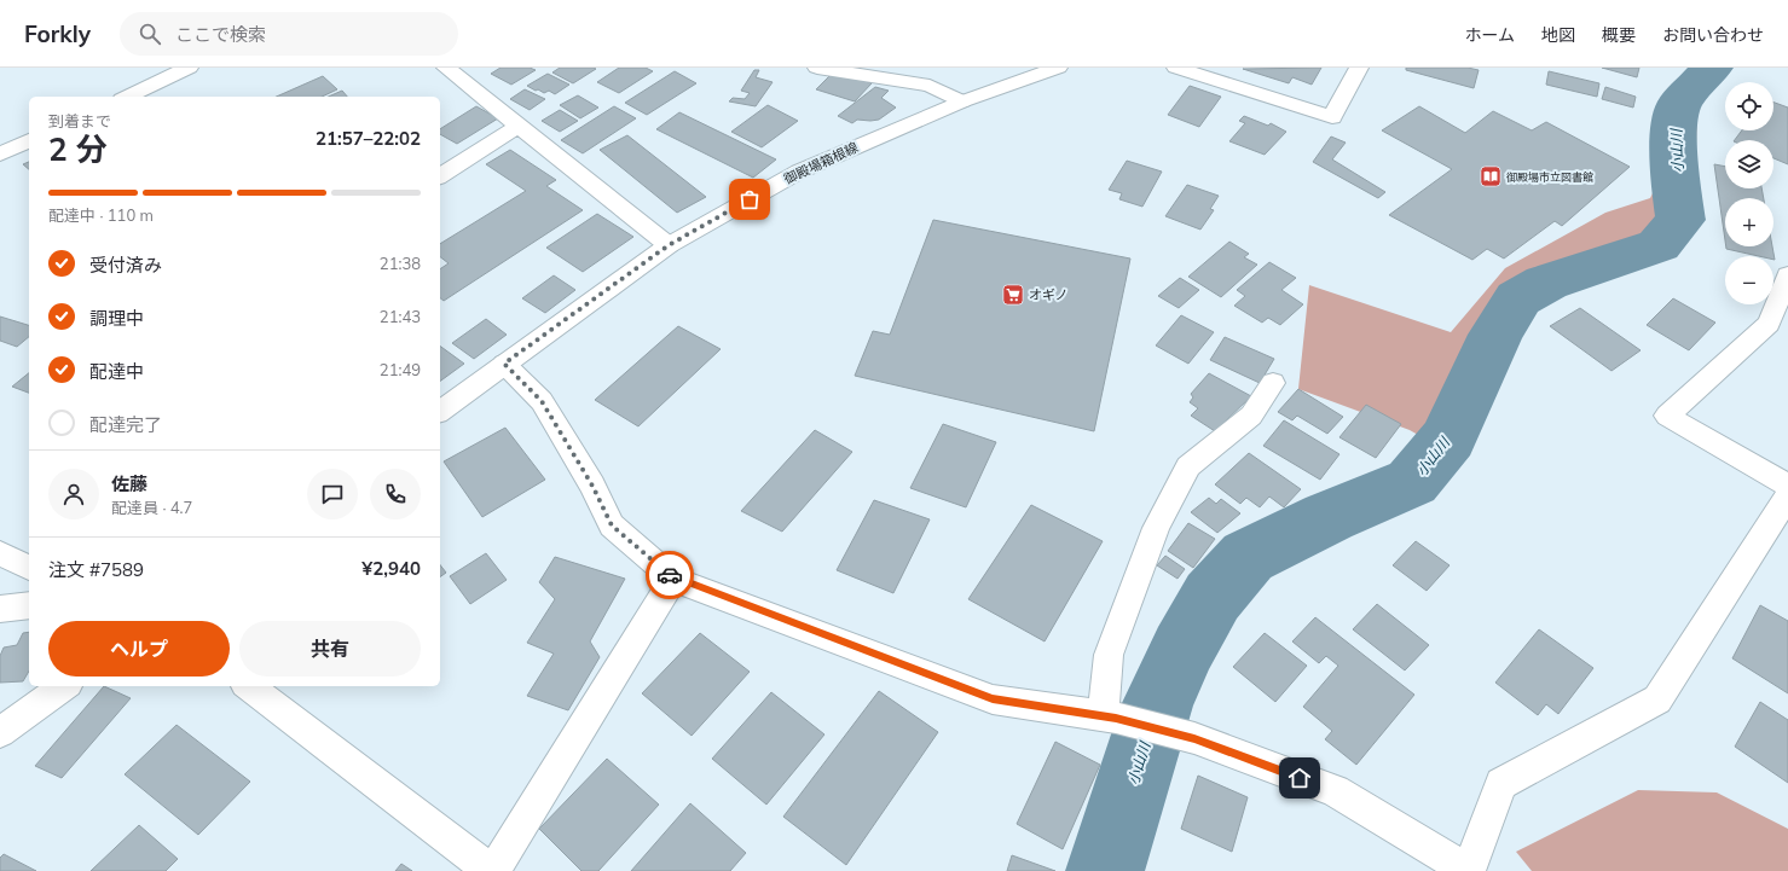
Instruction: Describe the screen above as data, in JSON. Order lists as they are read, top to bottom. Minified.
{"streets":{"street":["御殿場箱根線"]},"water":["小山川"],"places":{"library":["御殿場市立図書館"],"supermarket":["オギノ"]},"page":{"header":"Forkly","search":"ここで検索","nav":["ホーム","地図","概要","お問い合わせ"],"map_buttons":["+","−"],"heading":["2 分","到着まで","21:57–22:02"],"panel":["佐藤","配達員 · 4.7","注文 #7589","¥2,940"],"bar":"配達中 · 110 m","list":[["受付済み","21:38"],["調理中","21:43"],["配達中","21:49"],"配達完了"],"buttons":["ヘルプ","共有"]}}
